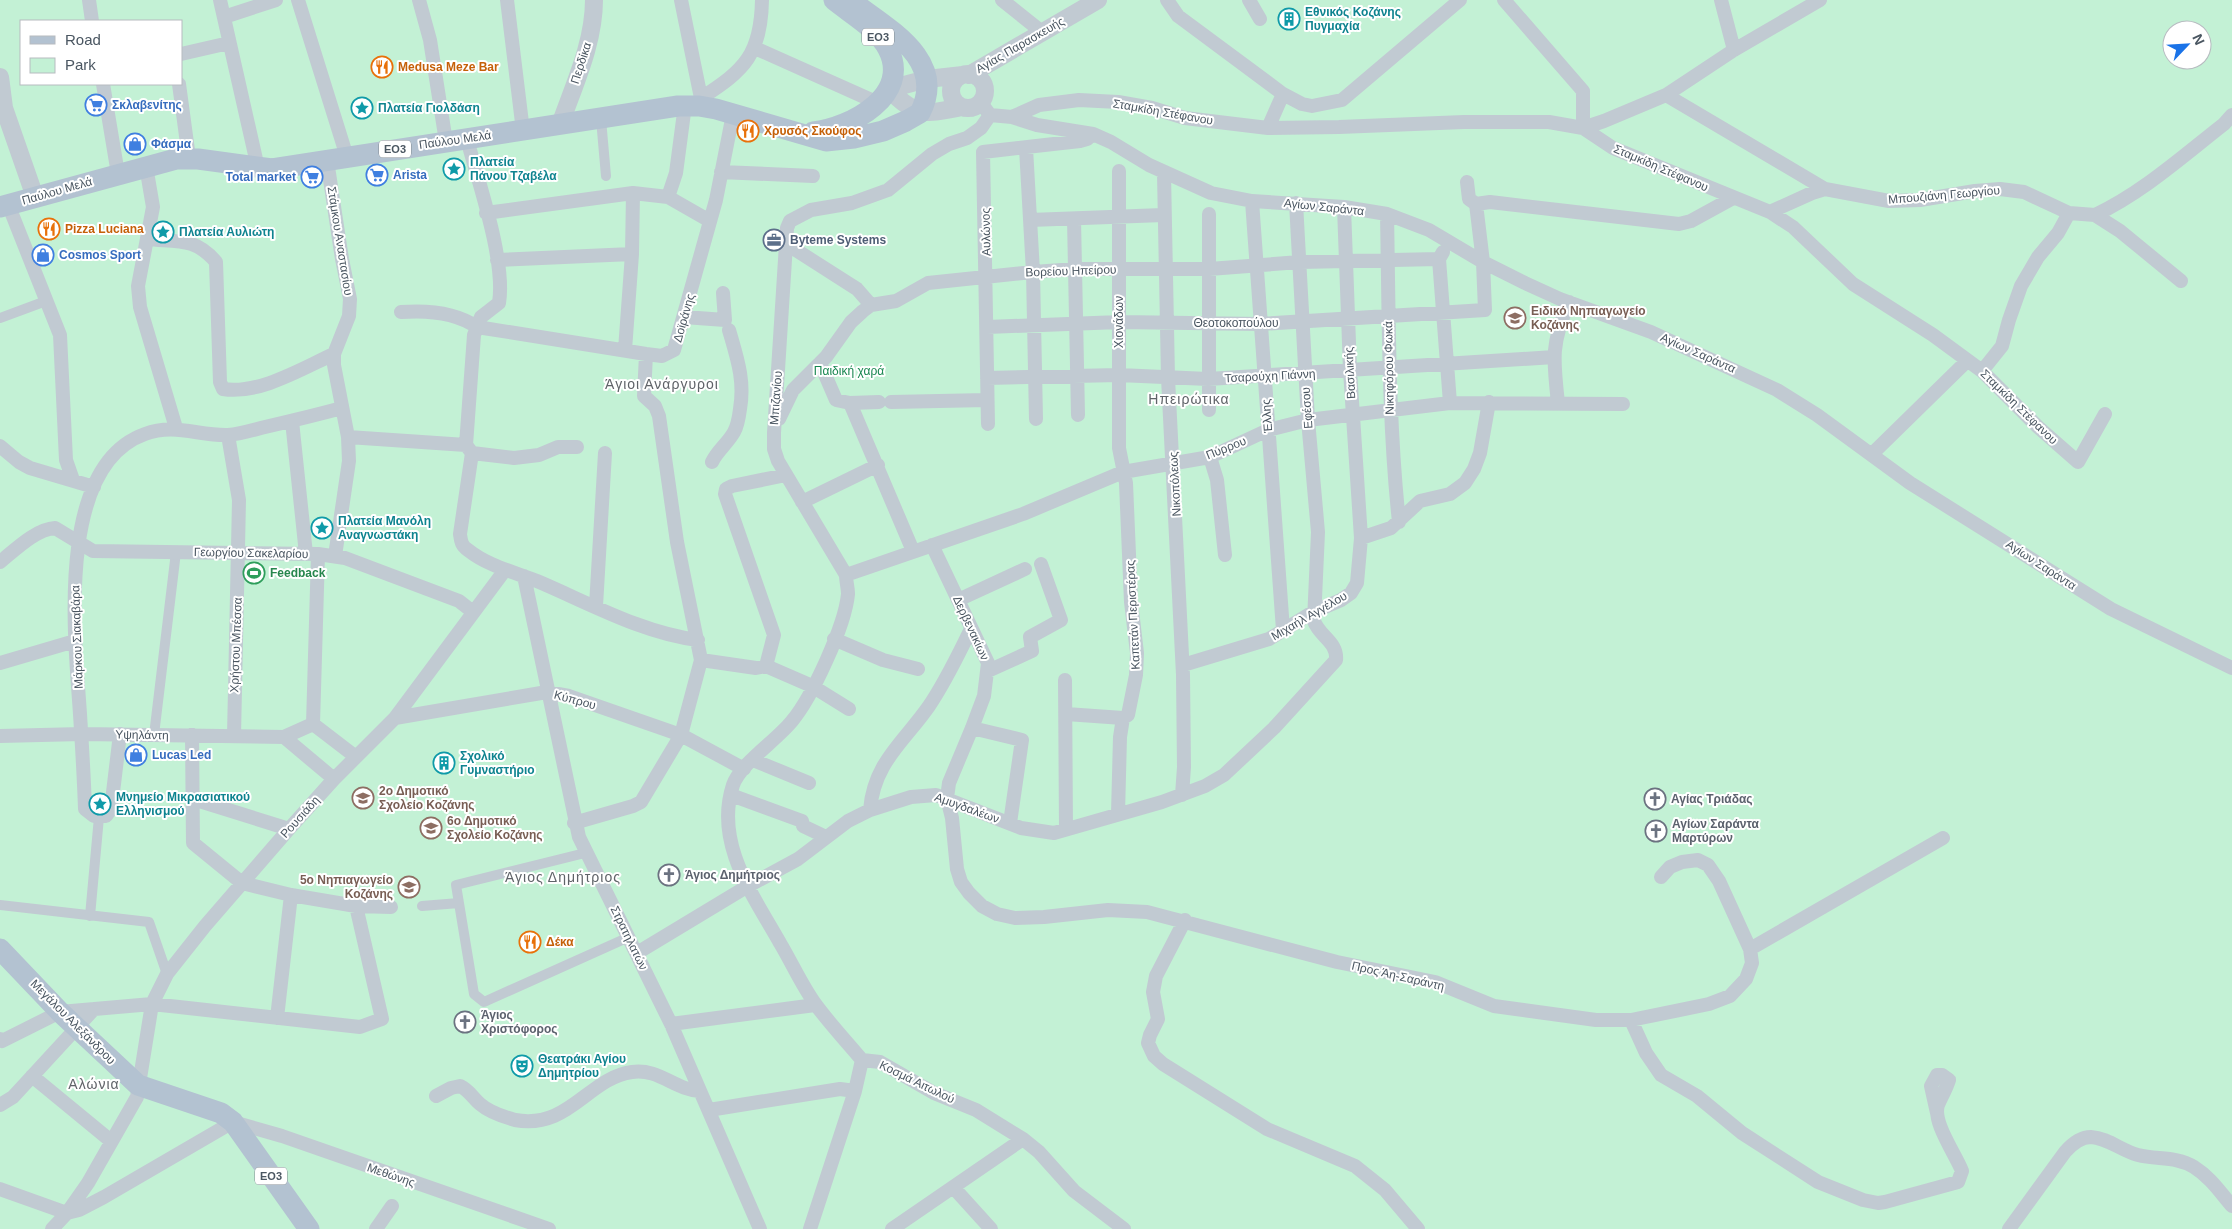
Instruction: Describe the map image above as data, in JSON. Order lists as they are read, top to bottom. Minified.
{"streets":{"main road":["ΕΟ3","Παύλου Μελά","Μεγάλου Αλεξάνδρου"],"street":["Αγίας Παρασκευής","Περδίκα","Σταμκίδη Στέφανου","Μπουζιάνη Γεωργίου","Αγίων Σαράντα","Αυλώνος","Στάμκου Αναστασίου","Βορείου Ηπείρου","Δοϊράνης","Χιονάδων","Θεοτοκοπούλου","Νικηφόρου Φωκά","Βασιλικής","Τσαρούχη Γιάννη","Μπιζανίου","Εφέσου","Έλλης","Πύρρου","Νικοπόλεως","Γεωργίου Σακελαρίου","Καπετάν Περιστέρας","Μιχαήλ Αγγέλου","Δερβενακίων","Μάρκου Σιακαβάρα","Χρήστου Μπέσσα","Κύπρου","Υψηλάντη","Αμυγδαλέων","Ρουσιάδη","Στρατηλατών","Προς Άη-Σαράντη","Κοσμά Αιτωλού","Μεθώνης"]},"crossings":[["ΕΟ3","Παύλου Μελά"],["ΕΟ3","Μεγάλου Αλεξάνδρου"],["ΕΟ3","Μεθώνης"],["Αγίας Παρασκευής","Αγίων Σαράντα"],["Αγίας Παρασκευής","Μπιζανίου"],["Περδίκα","Παύλου Μελά"],["Σταμκίδη Στέφανου","Αγίων Σαράντα"],["Παύλου Μελά","Στάμκου Αναστασίου"],["Παύλου Μελά","Δοϊράνης"],["Αγίων Σαράντα","Αυλώνος"],["Αγίων Σαράντα","Θεοτοκοπούλου"],["Αγίων Σαράντα","Νικηφόρου Φωκά"],["Αγίων Σαράντα","Βασιλικής"],["Αγίων Σαράντα","Μπιζανίου"],["Αγίων Σαράντα","Εφέσου"],["Αγίων Σαράντα","Έλλης"],["Αγίων Σαράντα","Νικοπόλεως"],["Αυλώνος","Βορείου Ηπείρου"],["Αυλώνος","Θεοτοκοπούλου"],["Αυλώνος","Τσαρούχη Γιάννη"],["Στάμκου Αναστασίου","Γεωργίου Σακελαρίου"],["Στάμκου Αναστασίου","Μάρκου Σιακαβάρα"],["Βορείου Ηπείρου","Χιονάδων"],["Βορείου Ηπείρου","Νικηφόρου Φωκά"],["Βορείου Ηπείρου","Βασιλικής"],["Βορείου Ηπείρου","Μπιζανίου"],["Βορείου Ηπείρου","Εφέσου"],["Βορείου Ηπείρου","Έλλης"],["Βορείου Ηπείρου","Νικοπόλεως"],["Χιονάδων","Θεοτοκοπούλου"],["Χιονάδων","Τσαρούχη Γιάννη"],["Χιονάδων","Πύρρου"],["Χιονάδων","Καπετάν Περιστέρας"],["Θεοτοκοπούλου","Νικηφόρου Φωκά"],["Θεοτοκοπούλου","Βασιλικής"],["Θεοτοκοπούλου","Εφέσου"],["Θεοτοκοπούλου","Έλλης"],["Θεοτοκοπούλου","Νικοπόλεως"],["Νικηφόρου Φωκά","Τσαρούχη Γιάννη"],["Νικηφόρου Φωκά","Πύρρου"],["Βασιλικής","Τσαρούχη Γιάννη"],["Βασιλικής","Πύρρου"],["Βασιλικής","Μιχαήλ Αγγέλου"],["Τσαρούχη Γιάννη","Εφέσου"],["Τσαρούχη Γιάννη","Έλλης"],["Τσαρούχη Γιάννη","Νικοπόλεως"],["Μπιζανίου","Πύρρου"],["Εφέσου","Πύρρου"],["Εφέσου","Μιχαήλ Αγγέλου"],["Εφέσου","Αμυγδαλέων"],["Έλλης","Πύρρου"],["Έλλης","Μιχαήλ Αγγέλου"],["Πύρρου","Νικοπόλεως"],["Πύρρου","Καπετάν Περιστέρας"],["Πύρρου","Δερβενακίων"],["Νικοπόλεως","Μιχαήλ Αγγέλου"],["Νικοπόλεως","Αμυγδαλέων"],["Γεωργίου Σακελαρίου","Μάρκου Σιακαβάρα"],["Γεωργίου Σακελαρίου","Χρήστου Μπέσσα"],["Γεωργίου Σακελαρίου","Ρουσιάδη"],["Καπετάν Περιστέρας","Αμυγδαλέων"],["Μιχαήλ Αγγέλου","Αμυγδαλέων"],["Δερβενακίων","Αμυγδαλέων"],["Δερβενακίων","Προς Άη-Σαράντη"],["Μάρκου Σιακαβάρα","Χρήστου Μπέσσα"],["Μάρκου Σιακαβάρα","Υψηλάντη"],["Χρήστου Μπέσσα","Υψηλάντη"],["Κύπρου","Ρουσιάδη"],["Κύπρου","Στρατηλατών"],["Κύπρου","Κοσμά Αιτωλού"],["Αμυγδαλέων","Στρατηλατών"],["Αμυγδαλέων","Προς Άη-Σαράντη"],["Αμυγδαλέων","Κοσμά Αιτωλού"],["Ρουσιάδη","Μεγάλου Αλεξάνδρου"],["Μεγάλου Αλεξάνδρου","Μεθώνης"]],"districts":["Άγιοι Ανάργυροι","Ηπειρώτικα","Άγιος Δημήτριος","Αλώνια"],"parks":["Παιδική χαρά"],"places":{"building":["Εθνικός Κοζάνης Πυγμαχία","Σχολικό Γυμναστήριο"],"restaurant":["Medusa Meze Bar","Χρυσός Σκούφος","Pizza Luciana","Δέκα"],"supermarket":["Σκλαβενίτης","Arista","Total market"],"place":["Πλατεία Γιολδάση","Πλατεία Πάνου Τζαβέλα","Πλατεία Αυλιώτη","Πλατεία Μανόλη Αναγνωστάκη","Μνημείο Μικρασιατικού Ελληνισμού"],"shop":["Φάσμα","Cosmos Sport","Lucas Led"],"office":["Byteme Systems"],"school or university":["Ειδικό Νηπιαγωγείο Κοζάνης","2ο Δημοτικό Σχολείο Κοζάνης","6ο Δημοτικό Σχολείο Κοζάνης","5ο Νηπιαγωγείο Κοζάνης"],"sports":["Feedback"],"church":["Αγίας Τριάδας","Αγίων Σαράντα Μαρτύρων","Άγιος Δημήτριος","Άγιος Χριστόφορος"],"theatre":["Θεατράκι Αγίου Δημητρίου"]},"legend":["Road","Park"],"north":"top right"}
